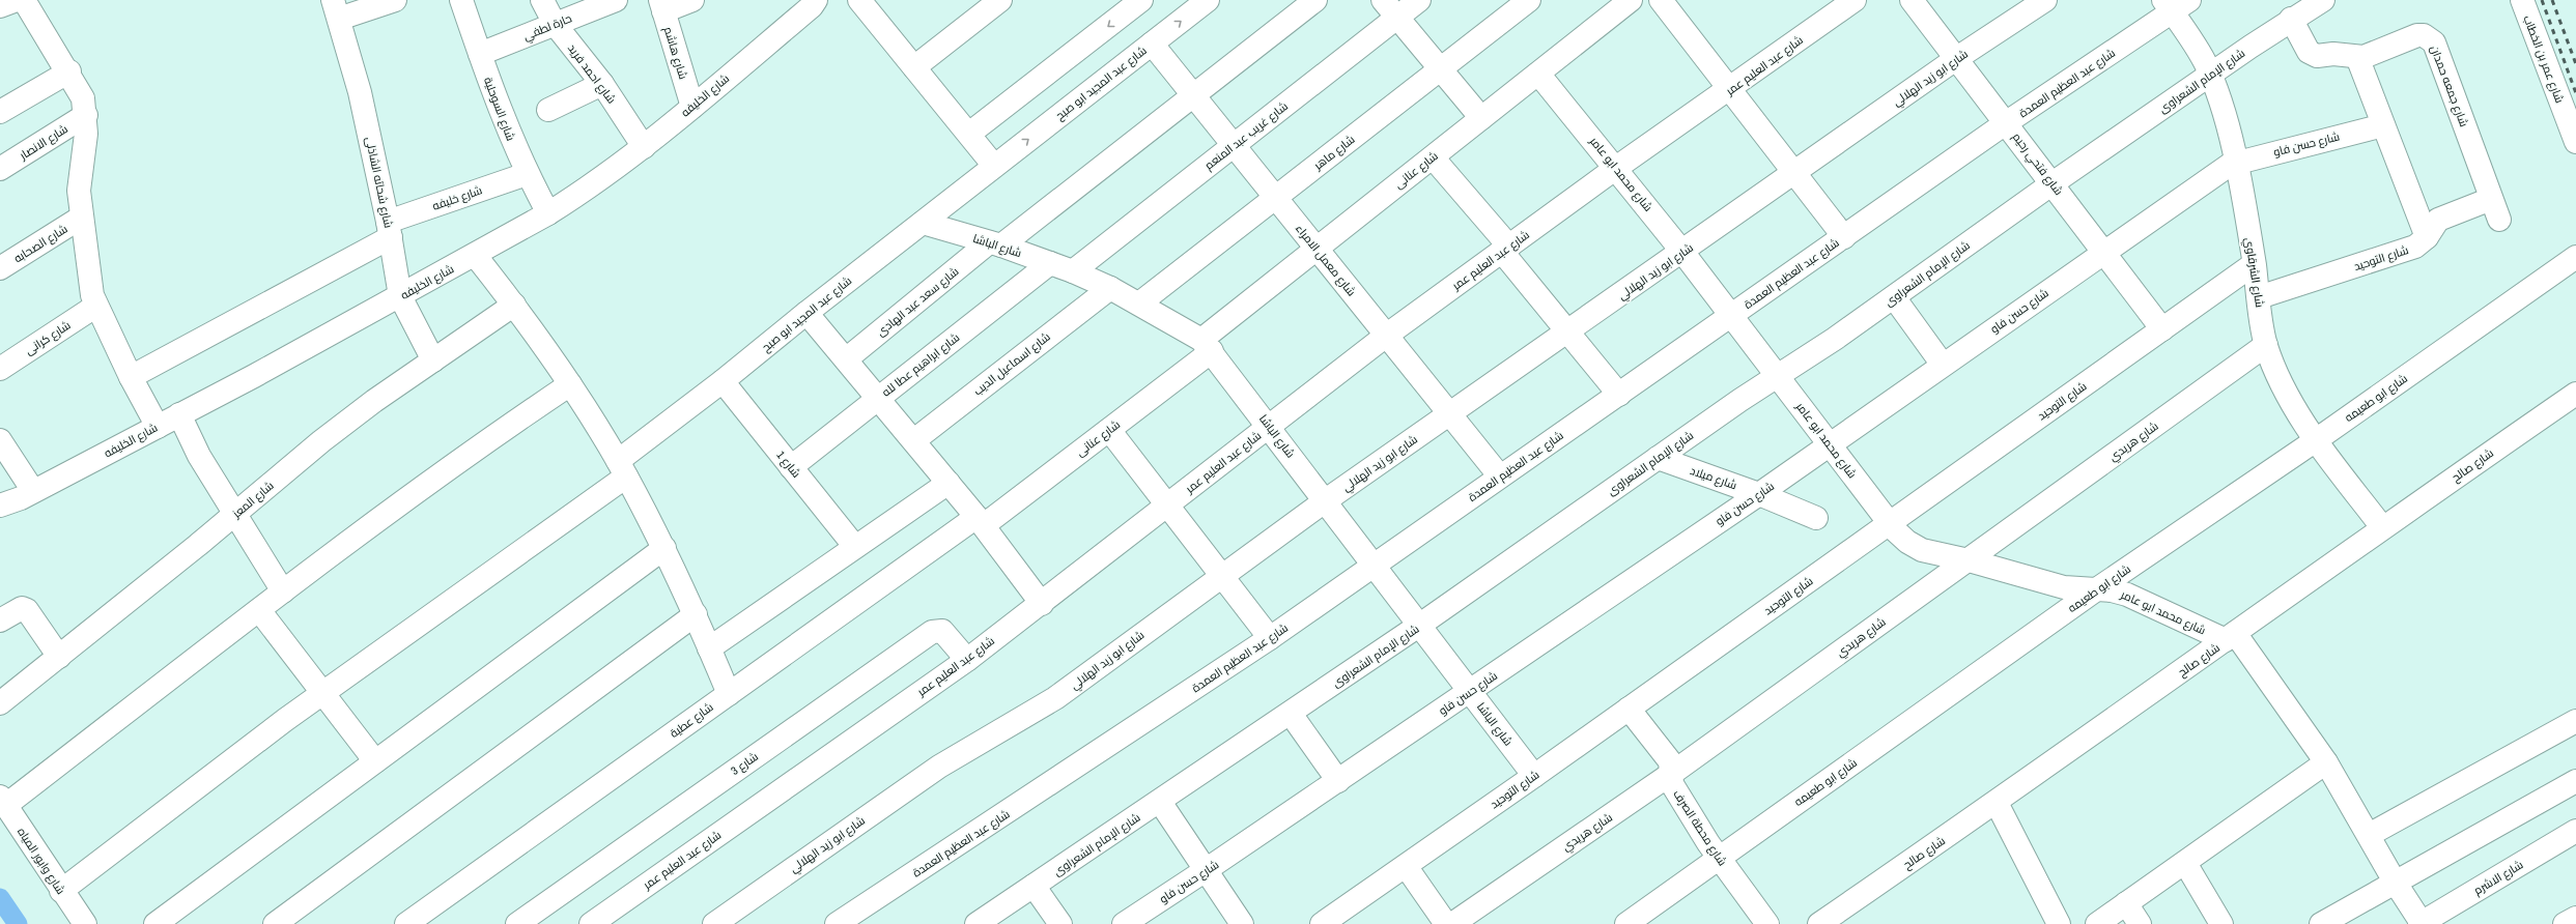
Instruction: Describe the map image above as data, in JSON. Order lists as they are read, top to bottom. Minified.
{"streets":{"street":["حارة لطفي","شارع هاشم","شارع عمر بن الخطاب","شارع عبد العليم عمر","شارع احمد فريد","شارع ابو زيد الهلالي","شارع الإمام الشعراوى","شارع عبد المجيد ابو صبح","شارع عبد العظيم العمدة","شارع جمعه حمدان","شارع الخليفه","شارع السوحلية","شارع غريب عبد المنعم","شارع الانصار","شارع حسن فاو","شارع ماهر","شارع فتحي رحيم","شارع عنانى","شارع محمد ابو عامر","شارع شحاته الشاذلى","شارع خليفه","شارع الصحابه","شارع الباشا","شارع التوحيد","شارع معمل الامراء","شارع الشرقاوي","شارع سعد عبد الهادى","شارع كرانى","شارع اسماعيل الديب","شارع ابراهيم عطا لله","شارع ابو طعيمه","شارع هريدي","شارع 1","شارع صالح","شارع ميلاد","شارع المعز","شارع عطية","شارع 3","شارع محطة الصرف","شارع وابور المياه","شارع الاشرم"]},"crossings":[["حارة لطفي","شارع احمد فريد"],["حارة لطفي","شارع السوحلية"],["شارع هاشم","شارع الخليفه"],["شارع عبد العليم عمر","شارع محمد ابو عامر"],["شارع عبد العليم عمر","شارع الباشا"],["شارع عبد العليم عمر","شارع معمل الامراء"],["شارع عبد العليم عمر","شارع 3"],["شارع احمد فريد","شارع الخليفه"],["شارع ابو زيد الهلالي","شارع فتحي رحيم"],["شارع ابو زيد الهلالي","شارع محمد ابو عامر"],["شارع ابو زيد الهلالي","شارع الباشا"],["شارع ابو زيد الهلالي","شارع معمل الامراء"],["شارع الإمام الشعراوى","شارع جمعه حمدان"],["شارع الإمام الشعراوى","شارع فتحي رحيم"],["شارع الإمام الشعراوى","شارع محمد ابو عامر"],["شارع الإمام الشعراوى","شارع الباشا"],["شارع الإمام الشعراوى","شارع الشرقاوي"],["شارع الإمام الشعراوى","شارع ميلاد"],["شارع عبد المجيد ابو صبح","شارع الباشا"],["شارع عبد المجيد ابو صبح","شارع معمل الامراء"],["شارع عبد المجيد ابو صبح","شارع 1"],["شارع عبد المجيد ابو صبح","شارع وابور المياه"],["شارع عبد العظيم العمدة","شارع فتحي رحيم"],["شارع عبد العظيم العمدة","شارع محمد ابو عامر"],["شارع عبد العظيم العمدة","شارع الباشا"],["شارع عبد العظيم العمدة","شارع معمل الامراء"],["شارع عبد العظيم العمدة","شارع الشرقاوي"],["شارع جمعه حمدان","شارع التوحيد"],["شارع الخليفه","شارع السوحلية"],["شارع الخليفه","شارع شحاته الشاذلى"],["شارع السوحلية","شارع خليفه"],["شارع غريب عبد المنعم","شارع الباشا"],["شارع غريب عبد المنعم","شارع معمل الامراء"],["شارع حسن فاو","شارع فتحي رحيم"],["شارع حسن فاو","شارع محمد ابو عامر"],["شارع حسن فاو","شارع الباشا"],["شارع حسن فاو","شارع الشرقاوي"],["شارع حسن فاو","شارع ميلاد"],["شارع ماهر","شارع الباشا"],["شارع ماهر","شارع معمل الامراء"],["شارع فتحي رحيم","شارع التوحيد"],["شارع عنانى","شارع محمد ابو عامر"],["شارع عنانى","شارع الباشا"],["شارع عنانى","شارع معمل الامراء"],["شارع عنانى","شارع عطية"],["شارع محمد ابو عامر","شارع التوحيد"],["شارع محمد ابو عامر","شارع ابو طعيمه"],["شارع محمد ابو عامر","شارع هريدي"],["شارع محمد ابو عامر","شارع صالح"],["شارع شحاته الشاذلى","شارع خليفه"],["شارع شحاته الشاذلى","شارع المعز"],["شارع الباشا","شارع التوحيد"],["شارع الباشا","شارع سعد عبد الهادى"],["شارع الباشا","شارع اسماعيل الديب"],["شارع الباشا","شارع ابراهيم عطا لله"],["شارع التوحيد","شارع الشرقاوي"],["شارع التوحيد","شارع محطة الصرف"],["شارع معمل الامراء","شارع سعد عبد الهادى"],["شارع الشرقاوي","شارع ابو طعيمه"],["شارع الشرقاوي","شارع هريدي"],["شارع الشرقاوي","شارع صالح"],["شارع ابراهيم عطا لله","شارع 1"],["شارع ابو طعيمه","شارع محطة الصرف"],["شارع هريدي","شارع محطة الصرف"]]}
